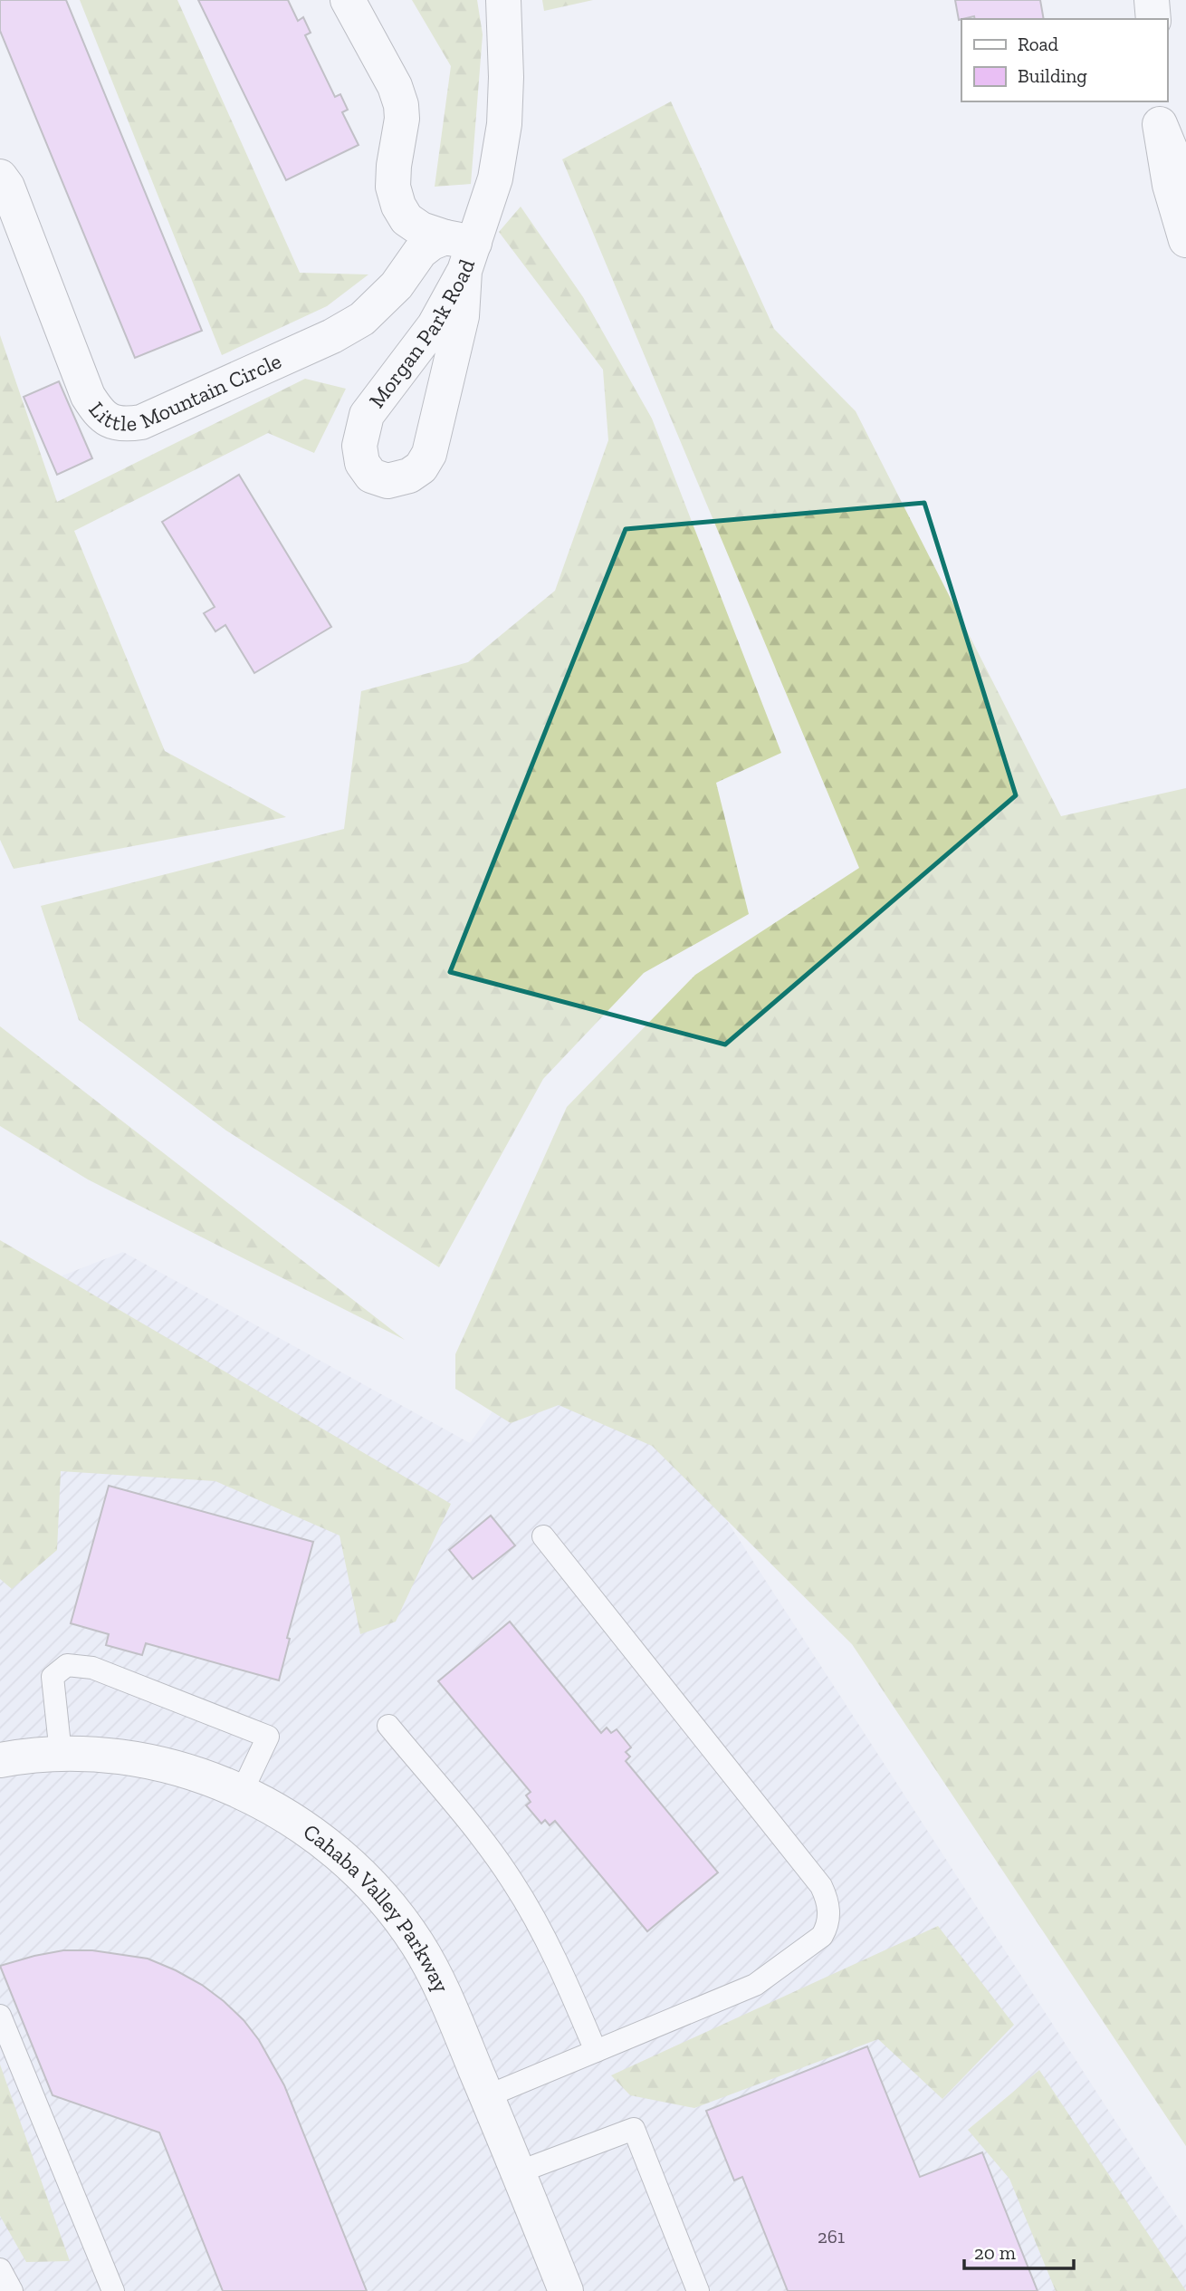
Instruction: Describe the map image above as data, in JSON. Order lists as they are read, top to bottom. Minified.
{"streets":{"street":["Morgan Park Road","Little Mountain Circle","Cahaba Valley Parkway"]},"crossings":[["Morgan Park Road","Little Mountain Circle"]],"house_numbers":["261"],"legend":["Road","Building"],"scale_bar":"20 m"}
